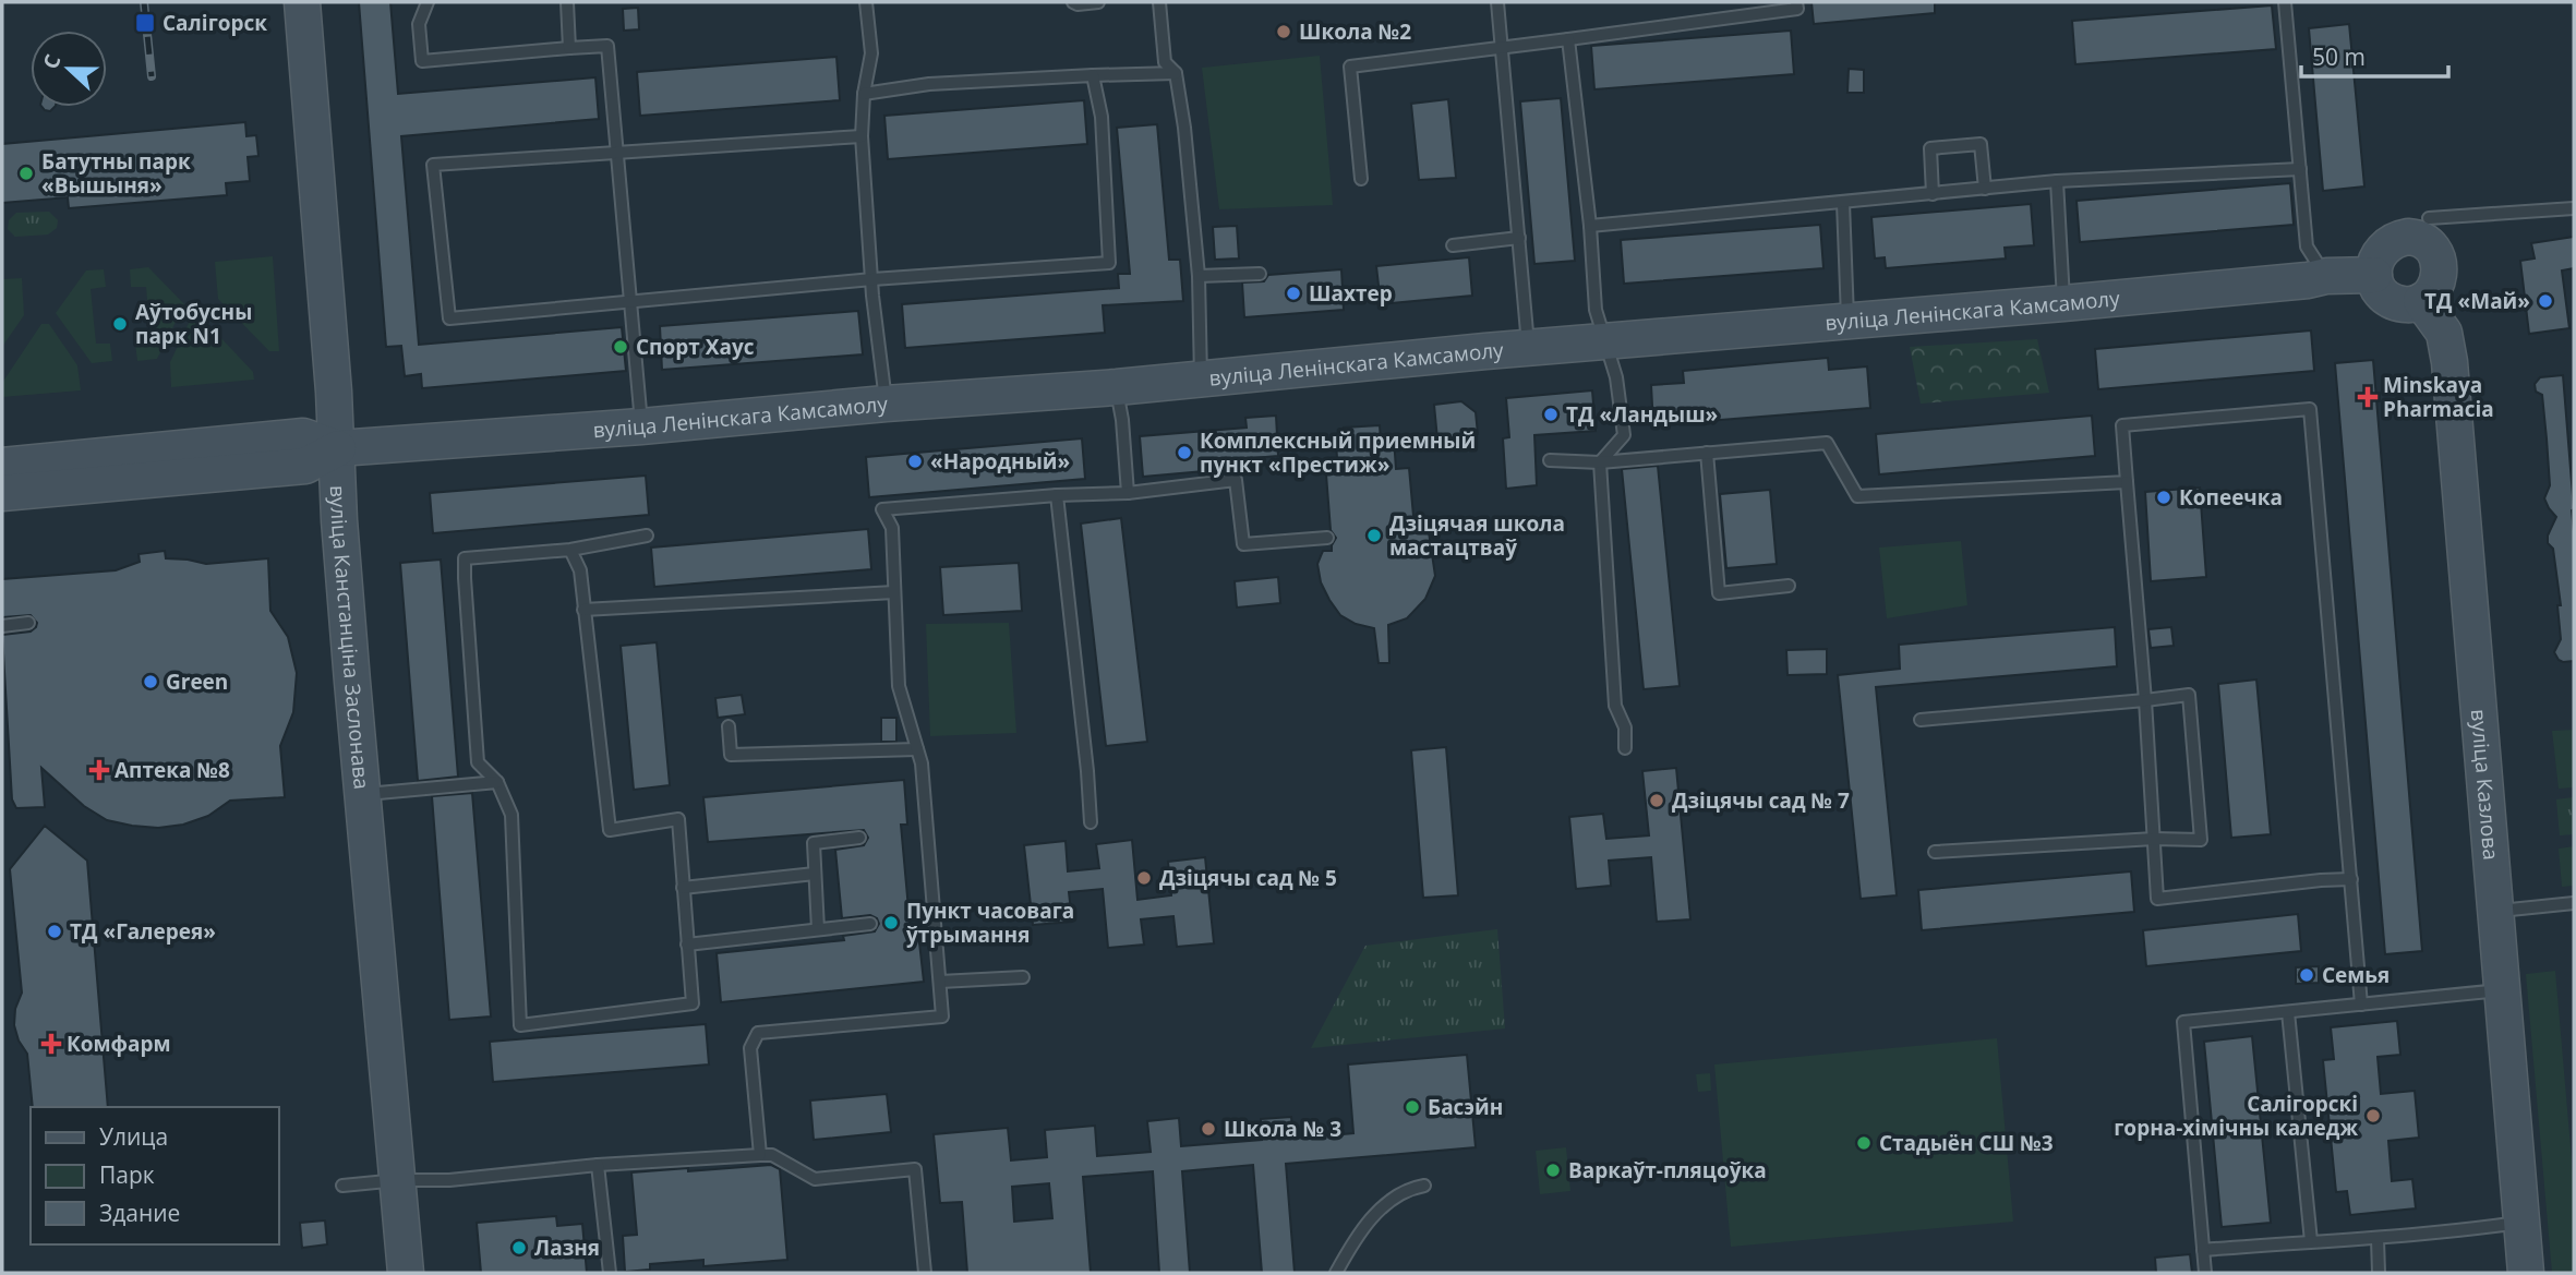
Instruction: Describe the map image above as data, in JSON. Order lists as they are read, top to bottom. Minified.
{"streets":{"main road":["вуліца Ленінскага Камсамолу","вуліца Канстанціна Заслонава","вуліца Казлова"]},"crossings":[["вуліца Ленінскага Камсамолу","вуліца Канстанціна Заслонава"],["вуліца Ленінскага Камсамолу","вуліца Казлова"]],"places":{"transit":["Салігорск"],"other":["Школа №2","Батутны парк «Вышыня»","Шахтер","ТД «Май»","Аўтобусны парк N1","Спорт Хаус","ТД «Ландыш»","Комплексный приемный пункт «Престиж»","«Народный»","Копеечка","Дзіцячая школа мастацтваў","Green","Дзіцячы сад № 7","Дзіцячы сад № 5","Пункт часовага ўтрымання","ТД «Галерея»","Семья","Басэйн","Салігорскі горна-хімічны каледж","Школа № 3","Стадыён СШ №3","Варкаўт-пляцоўка","Лазня"],"health":["Minskaya Pharmacia","Аптека №8","Комфарм"]},"legend":["Улица","Парк","Здание"],"scale_bar":"50 m","north":"left"}
